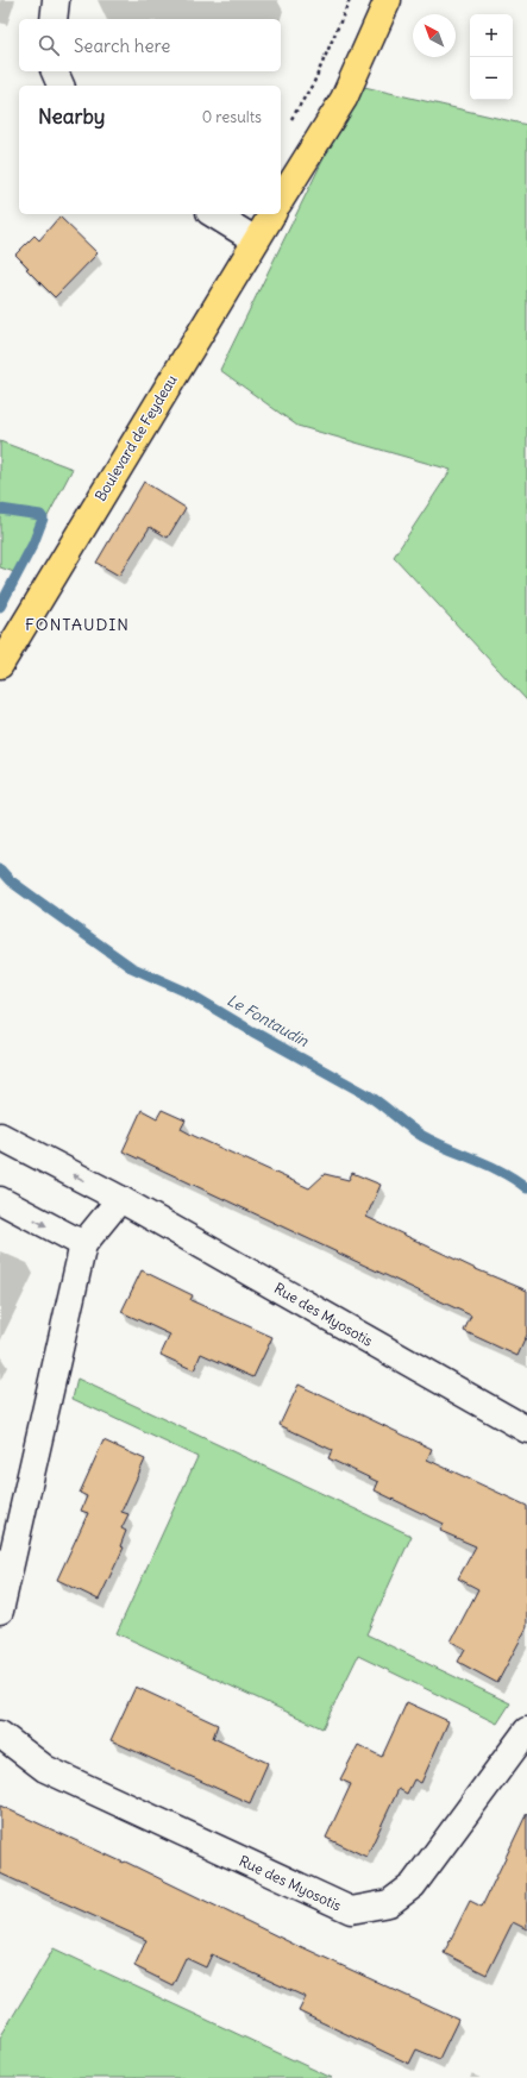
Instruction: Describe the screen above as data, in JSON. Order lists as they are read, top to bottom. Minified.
{"streets":{"main road":["Boulevard de Feydeau"],"street":["Rue des Myosotis"]},"districts":["FONTAUDIN"],"water":["Le Fontaudin"],"north":"top left","page":{"map_buttons":["+","−"],"search":"Search here","heading":["Nearby","0 results"]}}
